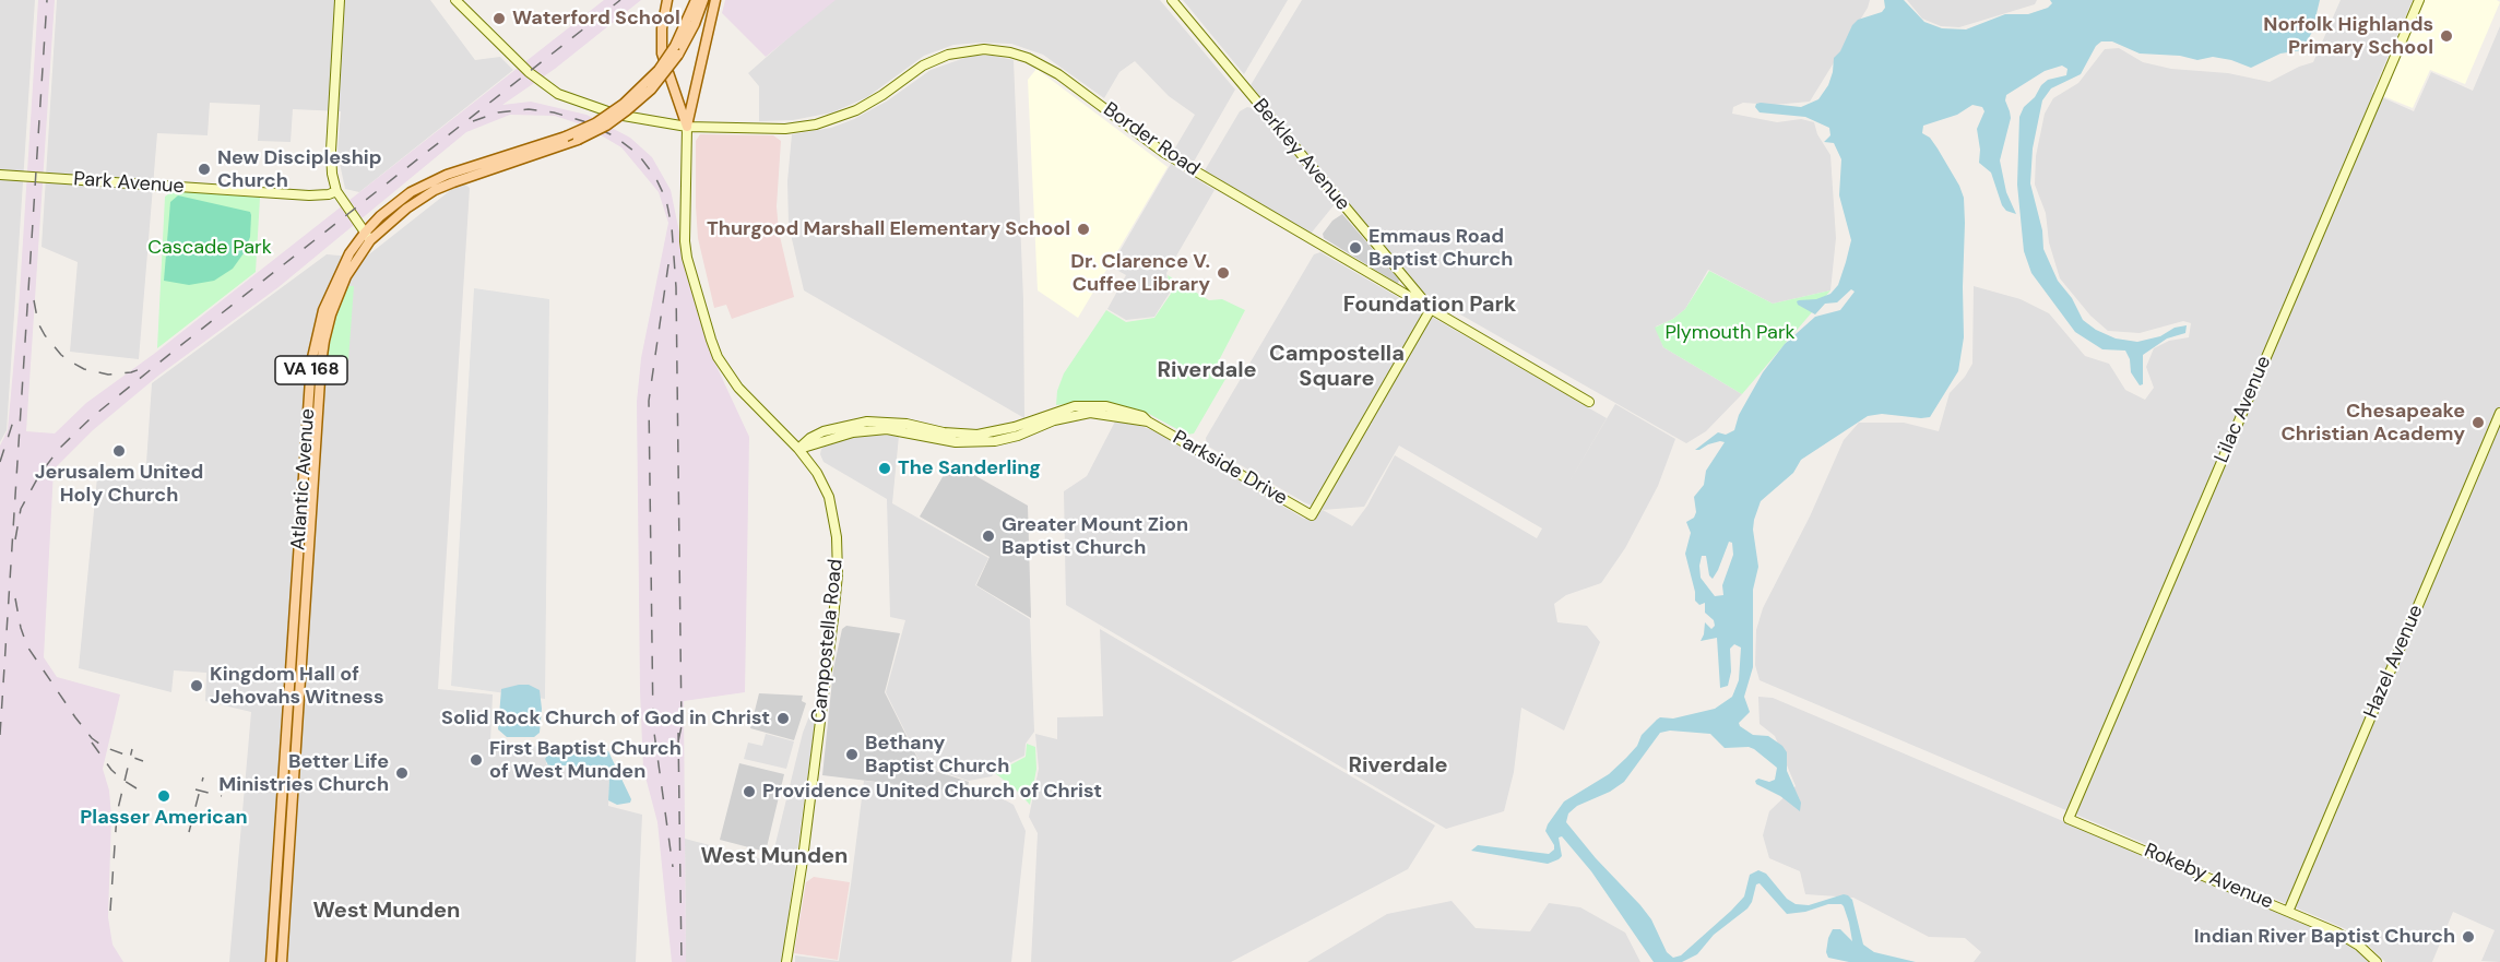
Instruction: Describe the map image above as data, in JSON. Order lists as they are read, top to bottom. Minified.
{"streets":{"main road":["VA 168","Atlantic Avenue"],"street":["Border Road","Berkley Avenue","Park Avenue","Lilac Avenue","Parkside Drive","Campostella Road","Hazel Avenue","Rokeby Avenue"]},"crossings":[["Border Road","Berkley Avenue"],["Border Road","Parkside Drive"],["Border Road","Campostella Road"],["Berkley Avenue","Parkside Drive"],["Lilac Avenue","Rokeby Avenue"],["Parkside Drive","Campostella Road"],["Hazel Avenue","Rokeby Avenue"]],"districts":["Foundation Park","Campostella Square","Riverdale","Riverdale","West Munden","West Munden"],"parks":["Cascade Park","Plymouth Park"],"places":["Waterford School","Norfolk Highlands Primary School","New Discipleship Church","Thurgood Marshall Elementary School","Emmaus Road Baptist Church","Dr. Clarence V. Cuffee Library","Chesapeake Christian Academy","Jerusalem United Holy Church","The Sanderling","Greater Mount Zion Baptist Church","Kingdom Hall of Jehovahs Witness","Solid Rock Church of God in Christ","Bethany Baptist Church","First Baptist Church of West Munden","Better Life Ministries Church","Providence United Church of Christ","Plasser American","Indian River Baptist Church"]}
